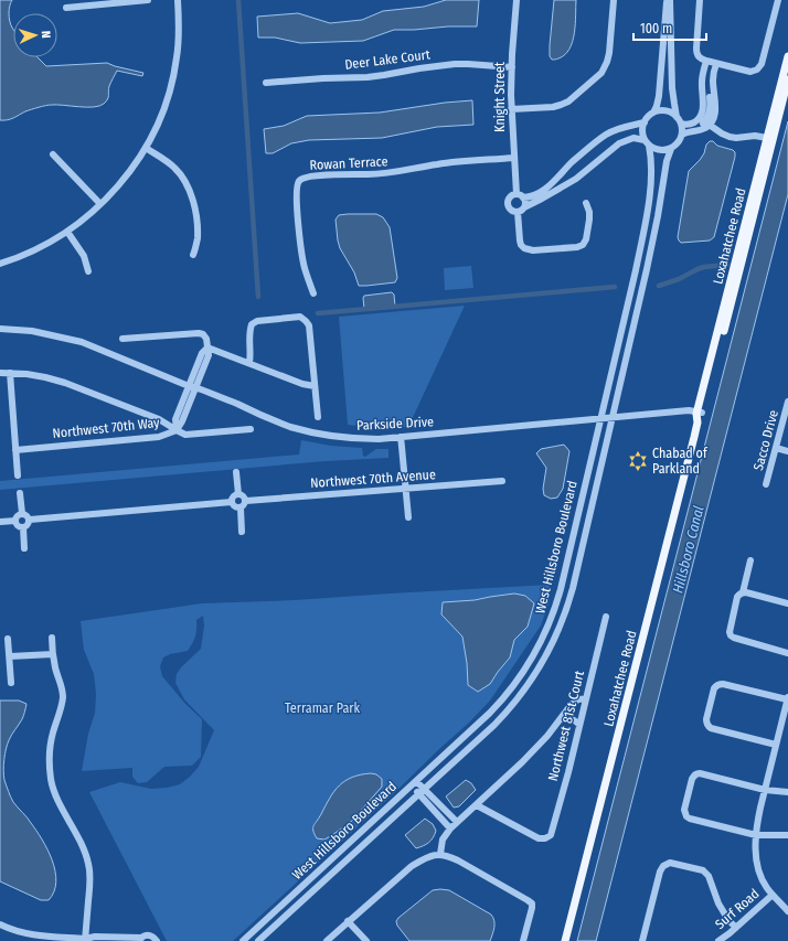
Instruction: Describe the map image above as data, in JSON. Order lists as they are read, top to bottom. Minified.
{"streets":{"main road":["Loxahatchee Road"],"street":["Deer Lake Court","Knight Street","Rowan Terrace","Parkside Drive","Northwest 70th Way","Sacco Drive","Northwest 70th Avenue","West Hillsboro Boulevard","Northwest 81st Court","Surf Road"]},"crossings":[["Deer Lake Court","Knight Street"],["Knight Street","Rowan Terrace"],["Loxahatchee Road","Parkside Drive"],["Parkside Drive","West Hillsboro Boulevard"]],"water":["Hillsboro Canal"],"parks":["Terramar Park"],"places":{"synagogue":["Chabad of Parkland"]},"scale_bar":"100 m","north":"right"}
